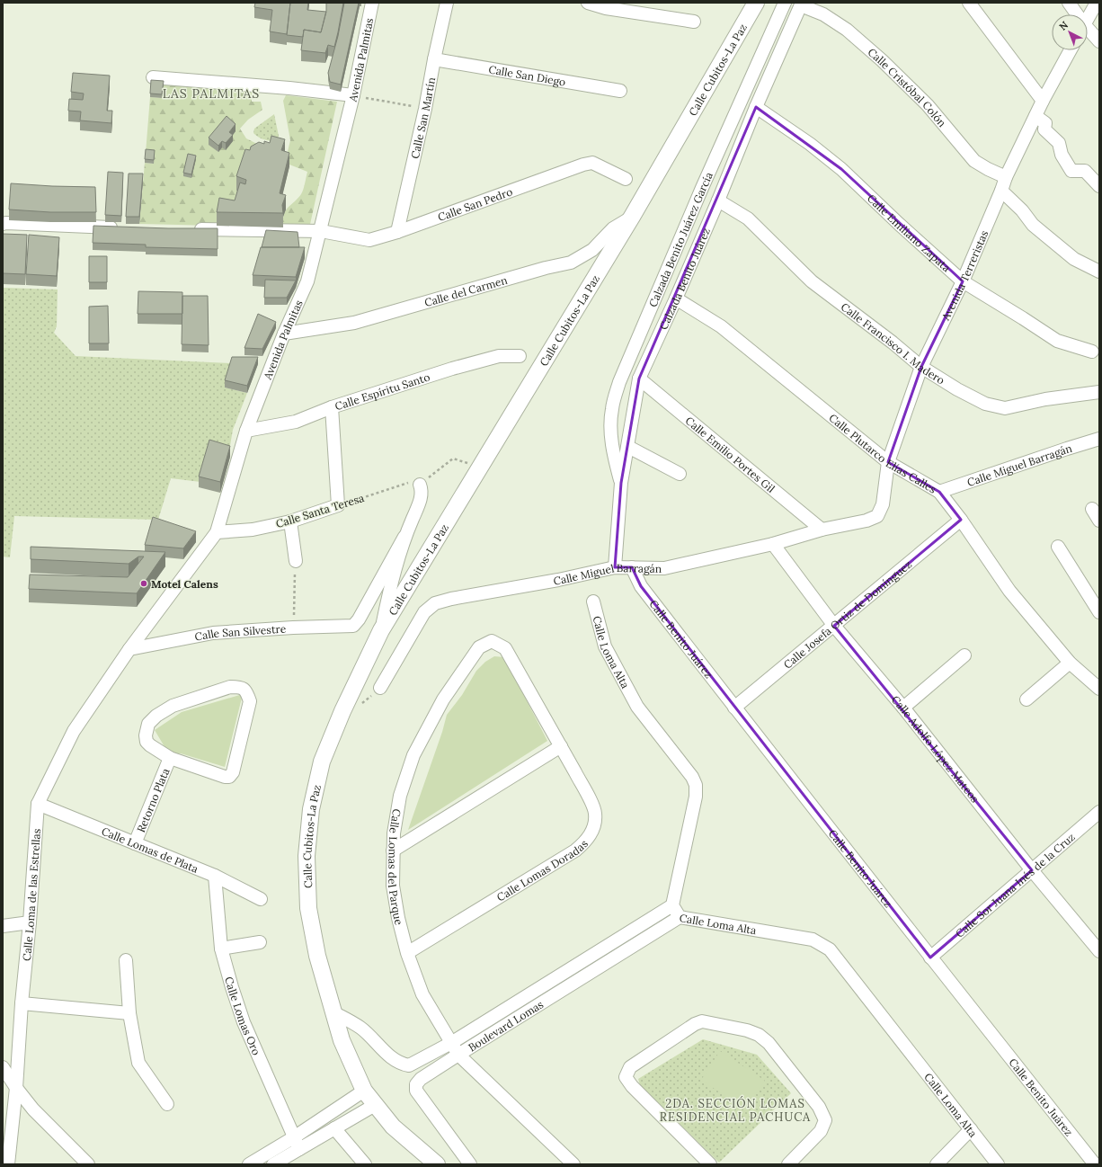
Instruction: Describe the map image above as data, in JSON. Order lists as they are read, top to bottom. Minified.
{"streets":{"main road":["Calle Cubitos-La Paz"],"street":["Avenida Palmitas","Calle San Diego","Calle Cristóbal Colón","Calle San Martín","Calle San Pedro","Calle Emiliano Zapata","Calzada Benito Juárez García","Avenida Terreristas","Calzada Benito Juárez","Calle del Carmen","Calle Francisco I. Madero","Calle Espíritu Santo","Calle Plutarco Elías Calles","Calle Emilio Portes Gil","Calle Miguel Barragán","Calle Santa Teresa","Calle Josefa Ortiz de Domínguez","Calle San Silvestre","Calle Benito Juárez","Calle Loma Alta","Calle Adolfo López Mateos","Retorno Plata","Calle Lomas de Plata","Calle Lomas del Parque","Calle Lomas Doradas","Calle Sor Juana Inés de la Cruz","Calle Loma de las Estrellas","Calle Lomas Oro","Boulevard Lomas"]},"crossings":[["Avenida Palmitas","Calle San Pedro"],["Avenida Palmitas","Calle del Carmen"],["Avenida Palmitas","Calle Espíritu Santo"],["Avenida Palmitas","Calle Santa Teresa"],["Avenida Palmitas","Calle San Silvestre"],["Avenida Palmitas","Calle Loma de las Estrellas"],["Calle Cubitos-La Paz","Calle del Carmen"],["Calle Cubitos-La Paz","Boulevard Lomas"],["Calle San Diego","Calle San Martín"],["Calle Cristóbal Colón","Avenida Terreristas"],["Calle Cristóbal Colón","Calzada Benito Juárez"],["Calle San Martín","Calle San Pedro"],["Calle Emiliano Zapata","Avenida Terreristas"],["Calle Emiliano Zapata","Calzada Benito Juárez"],["Calzada Benito Juárez García","Calzada Benito Juárez"],["Avenida Terreristas","Calle Francisco I. Madero"],["Avenida Terreristas","Calle Plutarco Elías Calles"],["Avenida Terreristas","Calle Miguel Barragán"],["Calzada Benito Juárez","Calle Francisco I. Madero"],["Calzada Benito Juárez","Calle Plutarco Elías Calles"],["Calzada Benito Juárez","Calle Emilio Portes Gil"],["Calzada Benito Juárez","Calle Miguel Barragán"],["Calle Plutarco Elías Calles","Calle Miguel Barragán"],["Calle Plutarco Elías Calles","Calle Josefa Ortiz de Domínguez"],["Calle Emilio Portes Gil","Calle Miguel Barragán"],["Calle Miguel Barragán","Calle Benito Juárez"],["Calle Miguel Barragán","Calle Adolfo López Mateos"],["Calle Josefa Ortiz de Domínguez","Calle Benito Juárez"],["Calle Josefa Ortiz de Domínguez","Calle Adolfo López Mateos"],["Calle San Silvestre","Calle Loma de las Estrellas"],["Calle Benito Juárez","Calle Sor Juana Inés de la Cruz"],["Calle Loma Alta","Boulevard Lomas"],["Calle Adolfo López Mateos","Calle Sor Juana Inés de la Cruz"],["Retorno Plata","Calle Lomas de Plata"],["Calle Lomas de Plata","Calle Loma de las Estrellas"],["Calle Lomas de Plata","Calle Lomas Oro"],["Calle Lomas del Parque","Calle Lomas Doradas"],["Calle Lomas del Parque","Boulevard Lomas"]],"districts":["LAS PALMITAS","2DA. SECCIÓN LOMAS RESIDENCIAL PACHUCA"],"places":["Motel Calens"],"north":"top left"}
